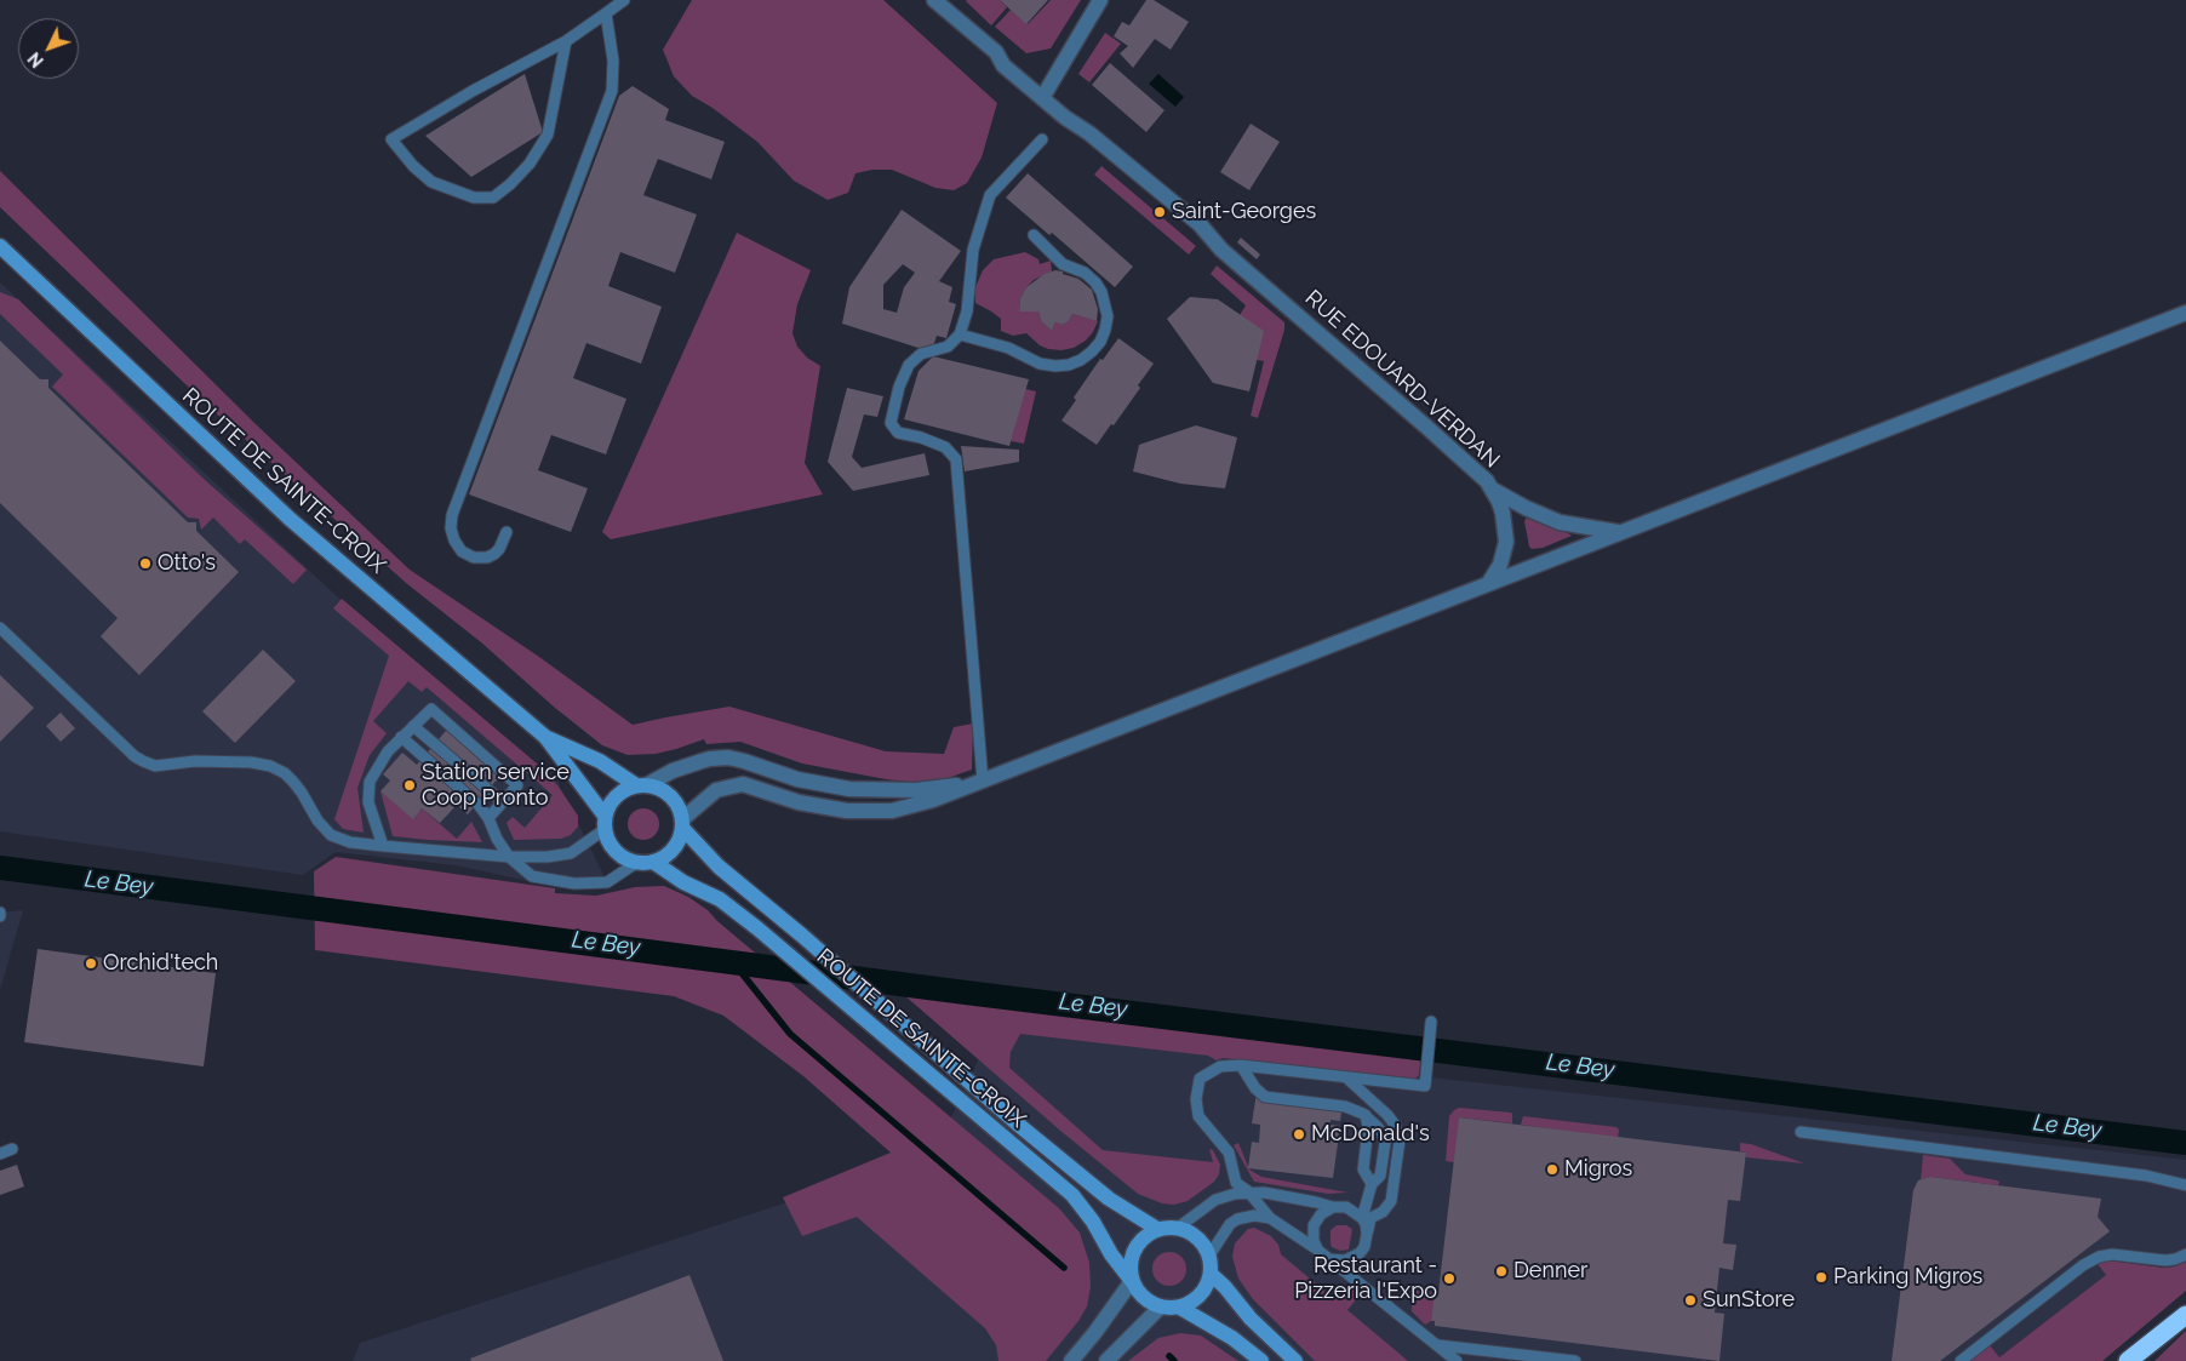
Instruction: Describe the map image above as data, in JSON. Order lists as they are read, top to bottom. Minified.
{"streets":{"main road":["ROUTE DE SAINTE-CROIX"],"street":["RUE EDOUARD-VERDAN"]},"water":["Le Bey"],"places":["Saint-Georges","Otto's","Station service Coop Pronto","Orchid'tech","McDonald's","Migros","Denner","Parking Migros","Restaurant - Pizzeria l'Expo","SunStore"],"north":"bottom left"}
